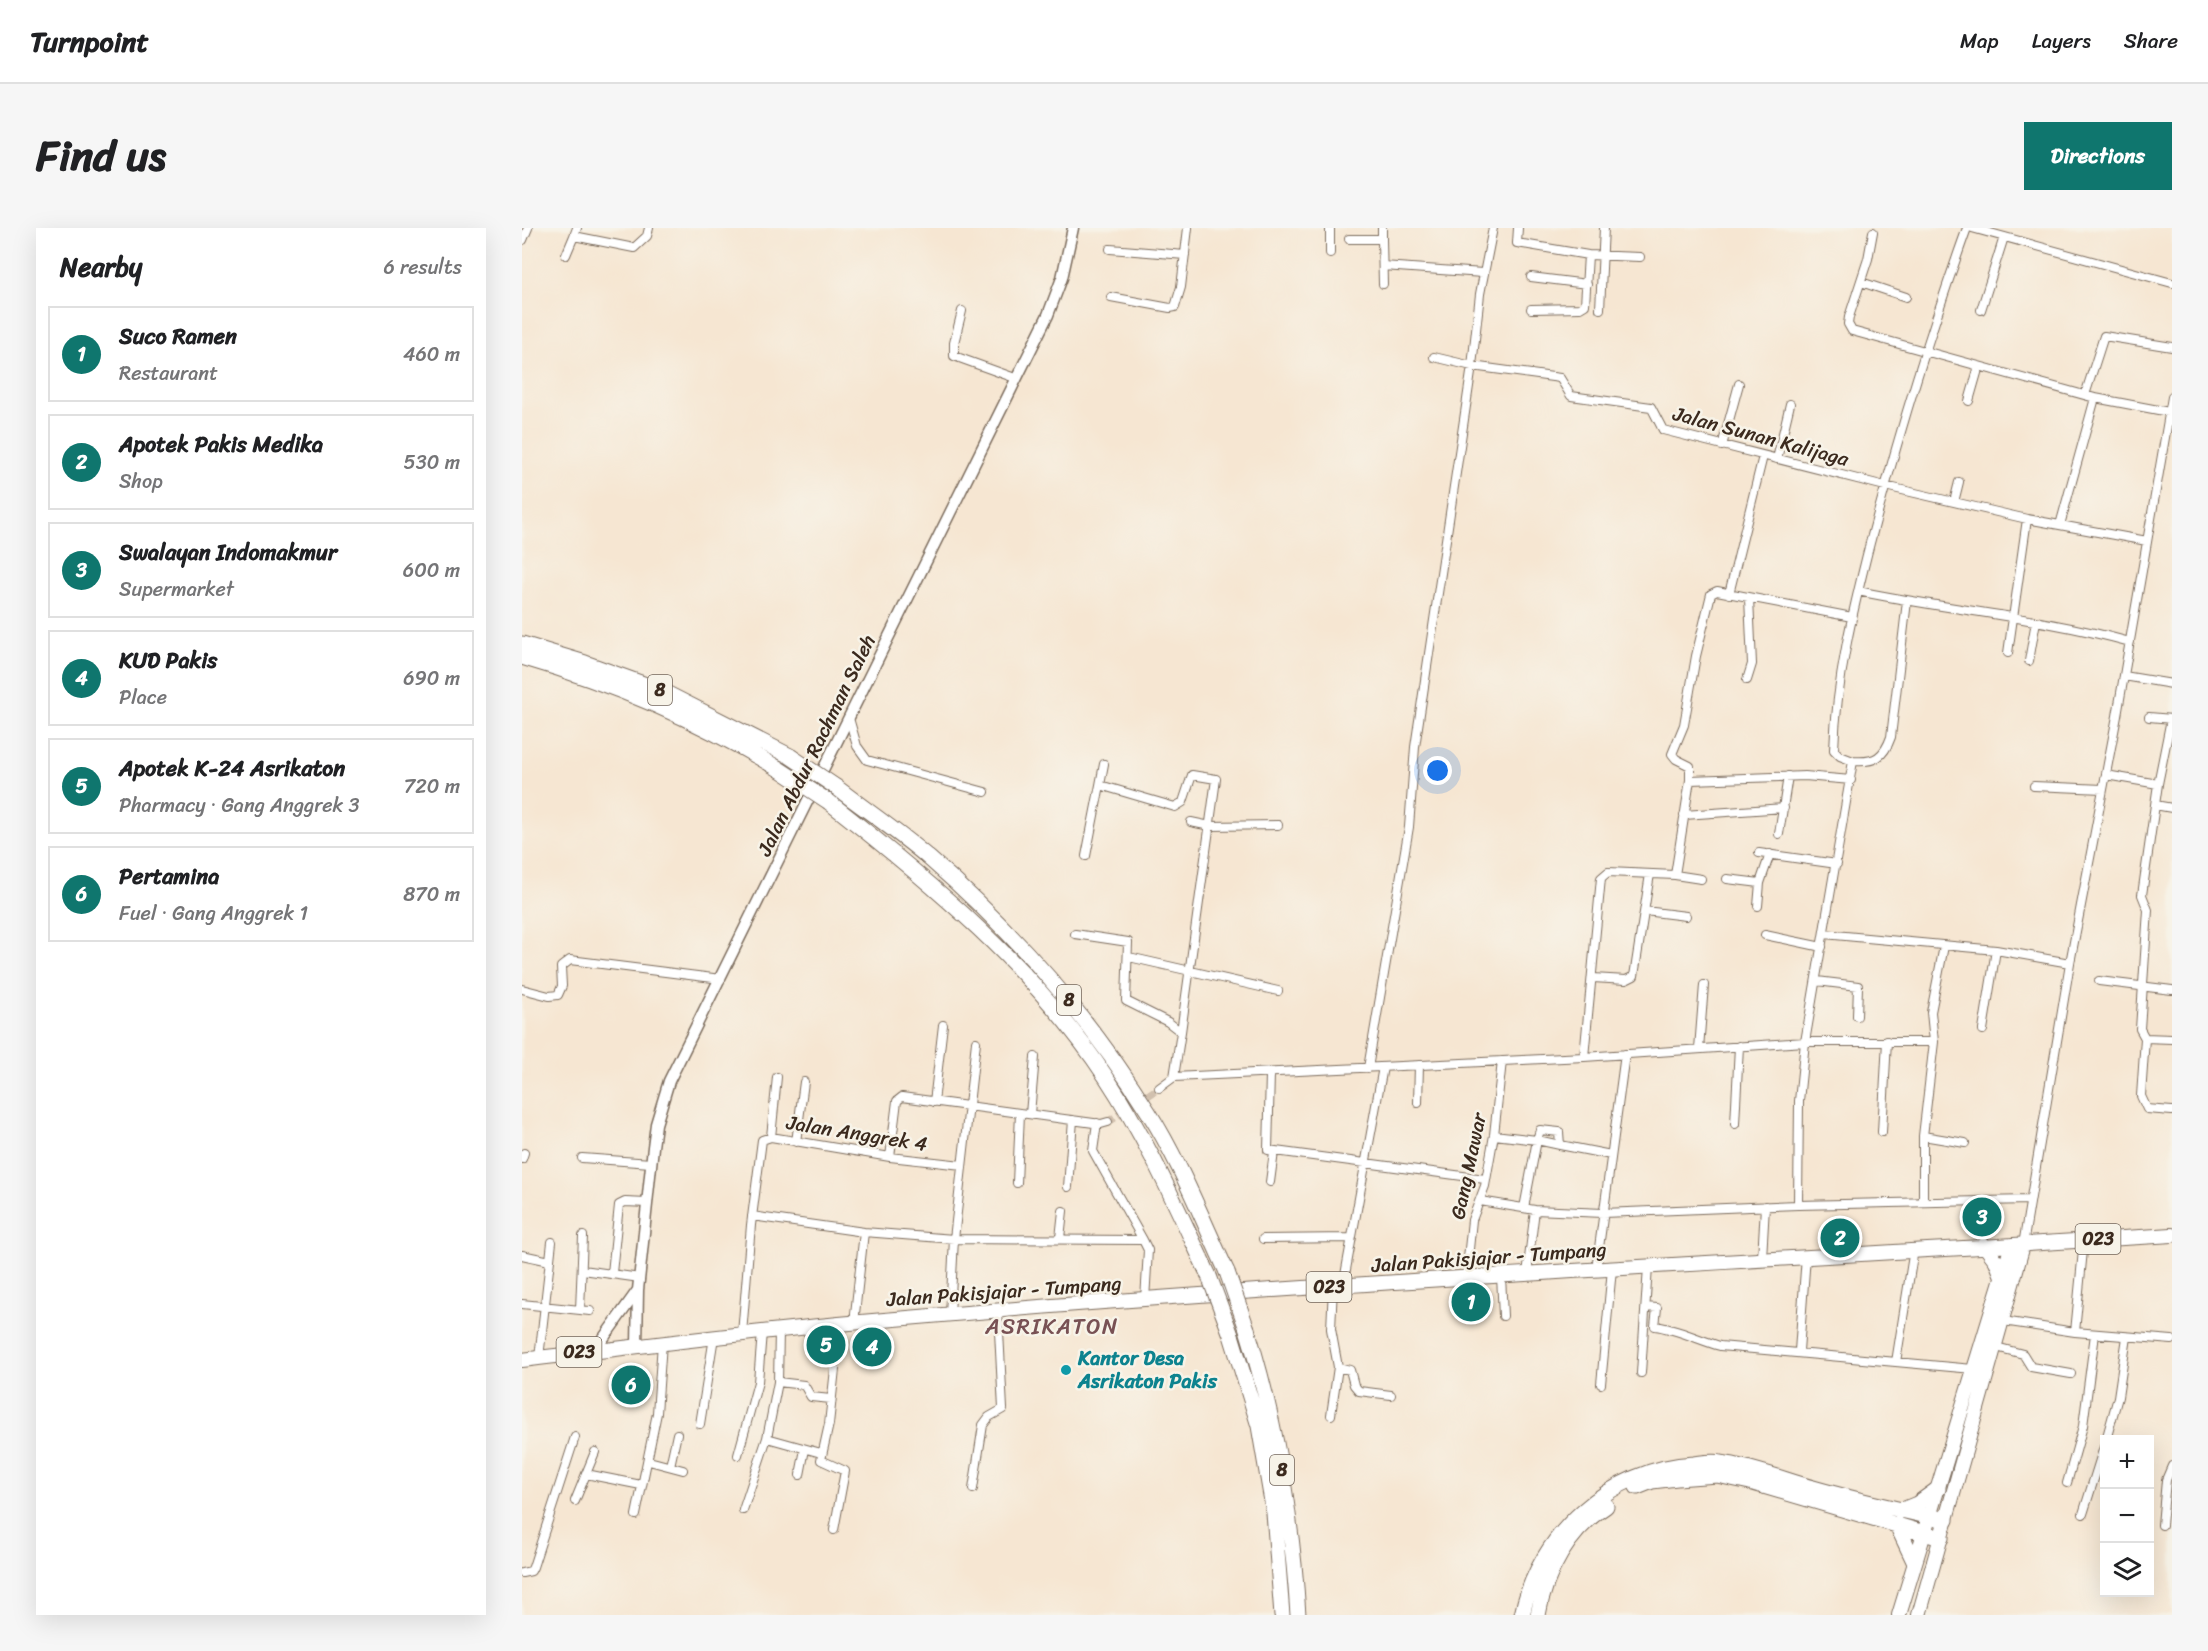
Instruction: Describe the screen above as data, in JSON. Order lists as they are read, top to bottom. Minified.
{"streets":{"highway":["8"],"main road":["023","Jalan Pakisjajar - Tumpang"],"street":["Jalan Sunan Kalijaga","Jalan Abdur Rachman Saleh","Jalan Anggrek 4","Gang Mawar"]},"crossings":[["Jalan Abdur Rachman Saleh","Jalan Pakisjajar - Tumpang"],["Jalan Anggrek 4","Jalan Pakisjajar - Tumpang"],["Gang Mawar","Jalan Pakisjajar - Tumpang"]],"districts":["ASRIKATON"],"places":["Kantor Desa Asrikaton Pakis"],"page":{"header":"Turnpoint","nav":["Map","Layers","Share"],"title":"Find us","buttons":"Directions","heading":["Nearby","6 results"],"list":[{"mark":"1","name":"Suco Ramen","note":"Restaurant","value":"460 m"},{"mark":"2","name":"Apotek Pakis Medika","note":"Shop","value":"530 m"},{"mark":"3","name":"Swalayan Indomakmur","note":"Supermarket","value":"600 m"},{"mark":"4","name":"KUD Pakis","note":"Place","value":"690 m"},{"mark":"5","name":"Apotek K-24 Asrikaton","note":"Pharmacy · Gang Anggrek 3","value":"720 m"},{"mark":"6","name":"Pertamina","note":"Fuel · Gang Anggrek 1","value":"870 m"}],"pins":["3","2","1","5","4","6"],"map_buttons":["+","−"]}}
